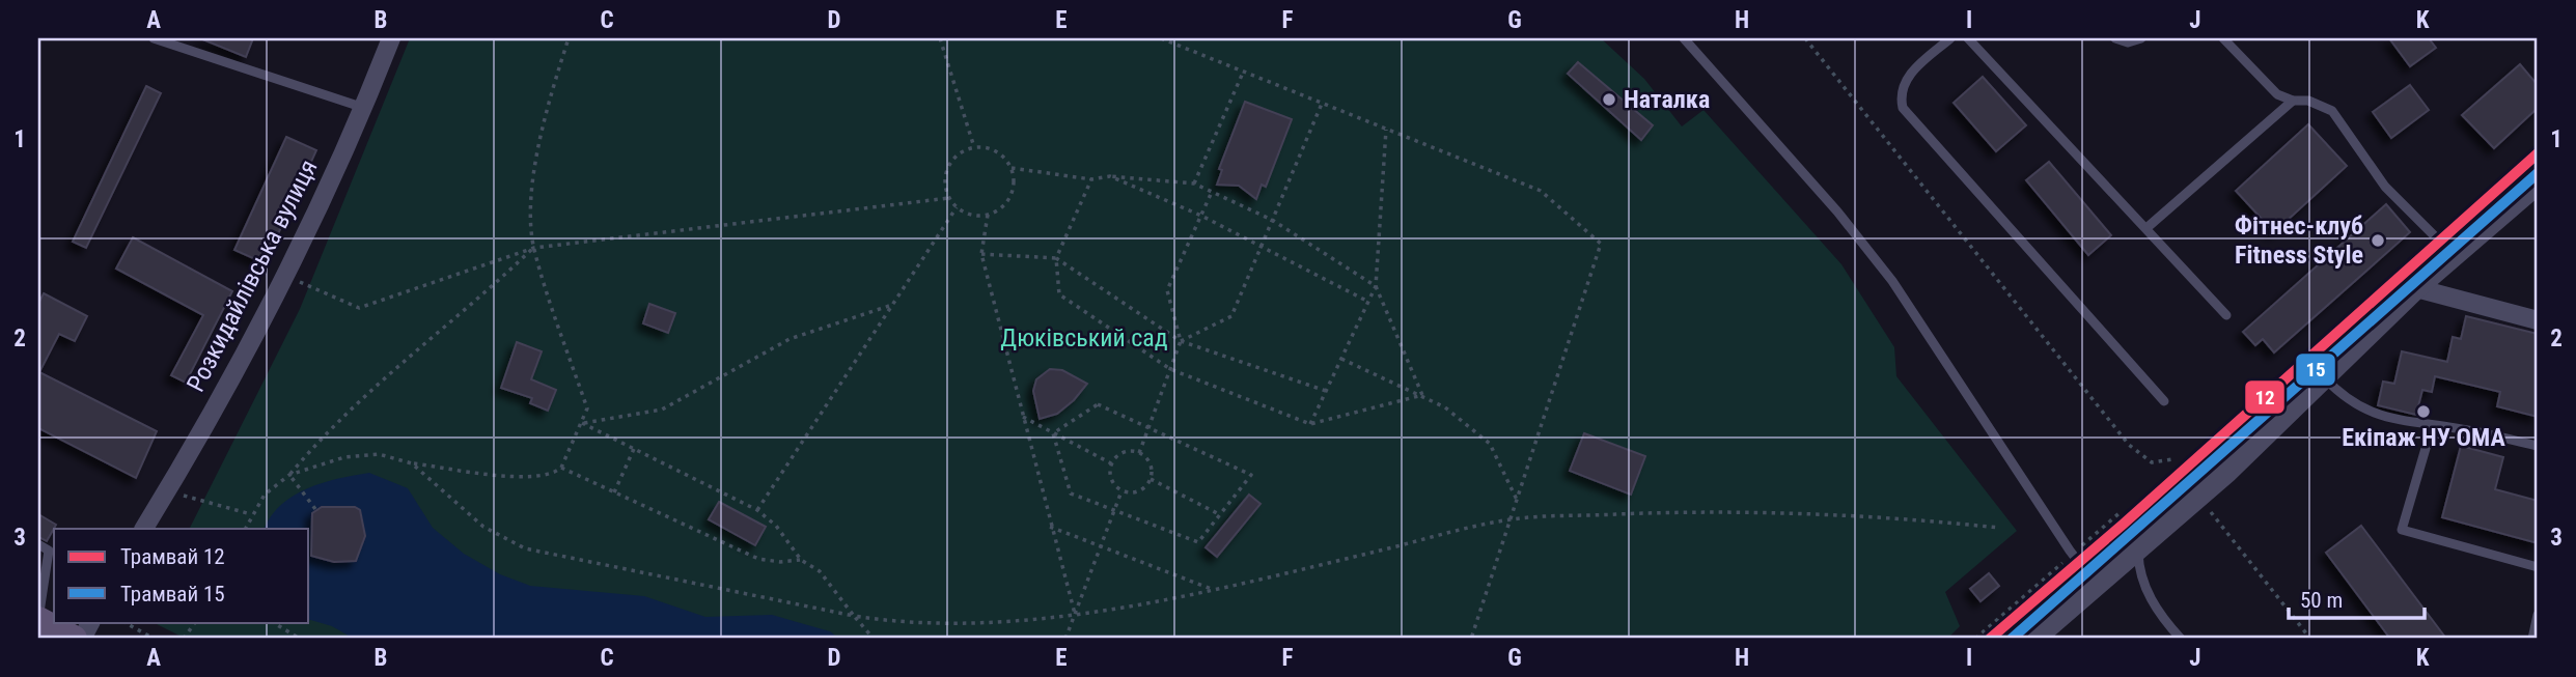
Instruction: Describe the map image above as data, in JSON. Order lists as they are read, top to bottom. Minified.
{"streets":{"street":["Розкидайлівська вулиця"]},"parks":["Дюківський сад"],"places":["Наталка","Фітнес-клуб Fitness Style","Екіпаж НУ ОМА"],"lines":["tram line 12","tram line 15"],"legend":["Трамвай 12","Трамвай 15"],"scale_bar":"50 m","grid":{"columns":["A","B","C","D","E","F","G","H","I","J","K"],"rows":["1","2","3"]}}
